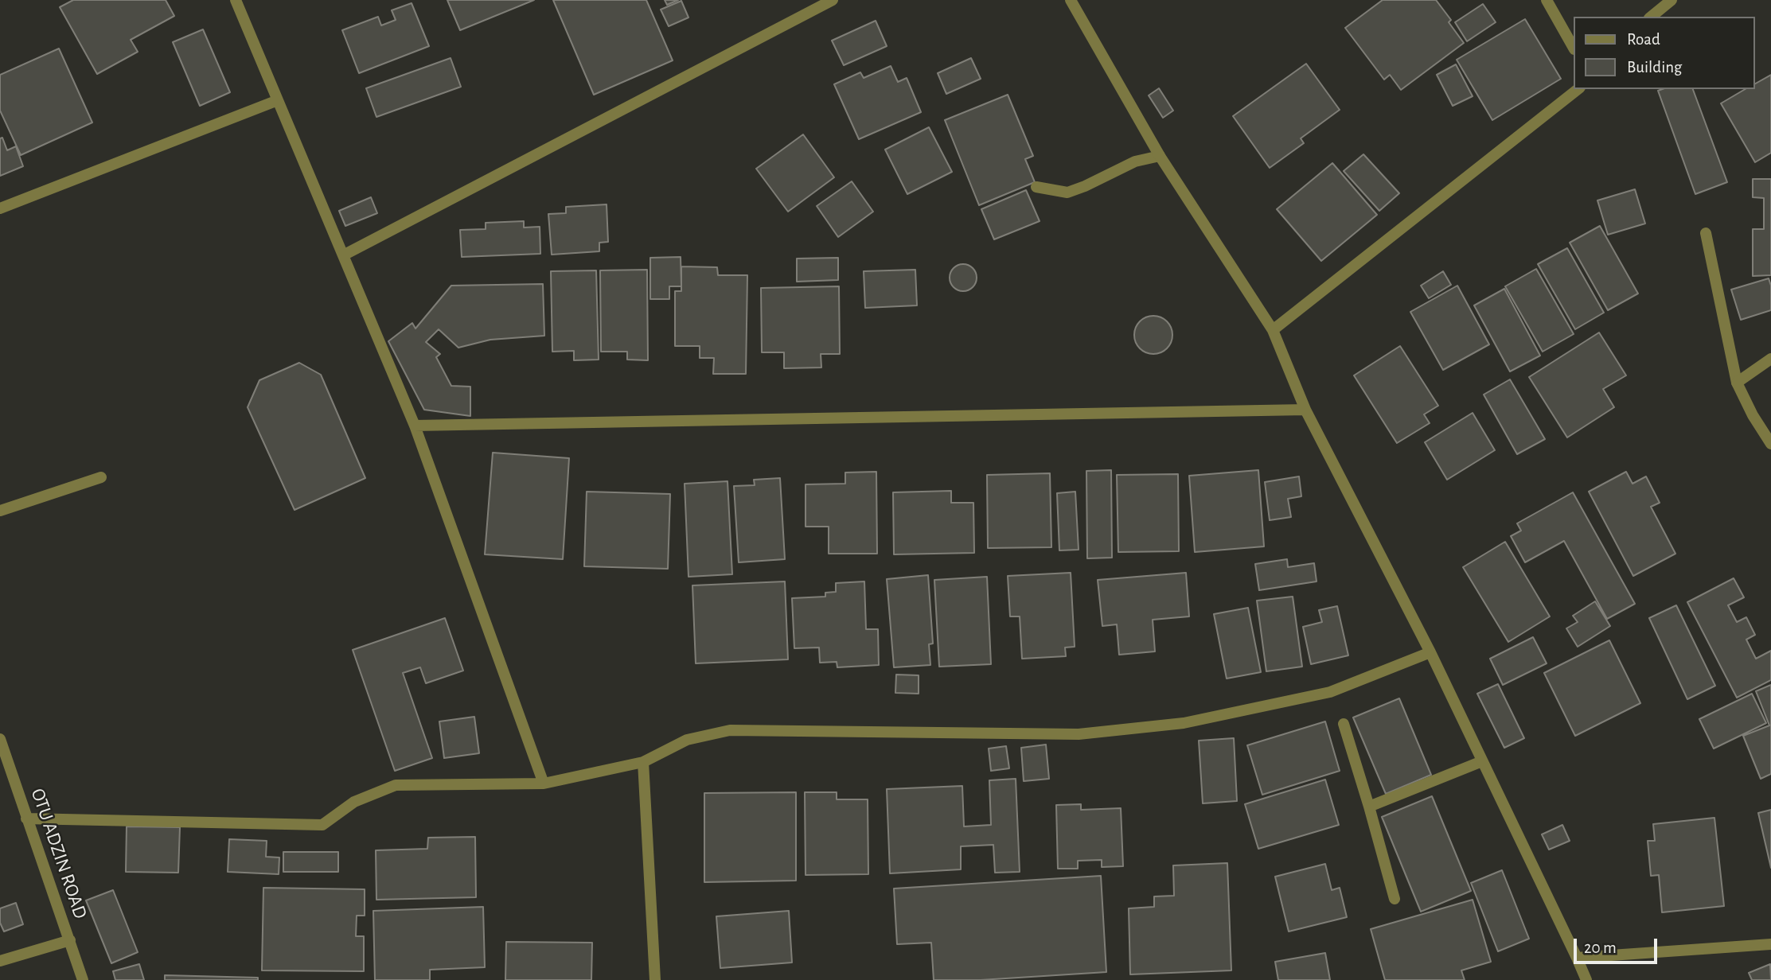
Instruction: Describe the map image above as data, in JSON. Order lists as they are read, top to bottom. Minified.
{"streets":{"street":["OTU ADZIN ROAD"]},"legend":["Road","Building"],"scale_bar":"20 m"}
